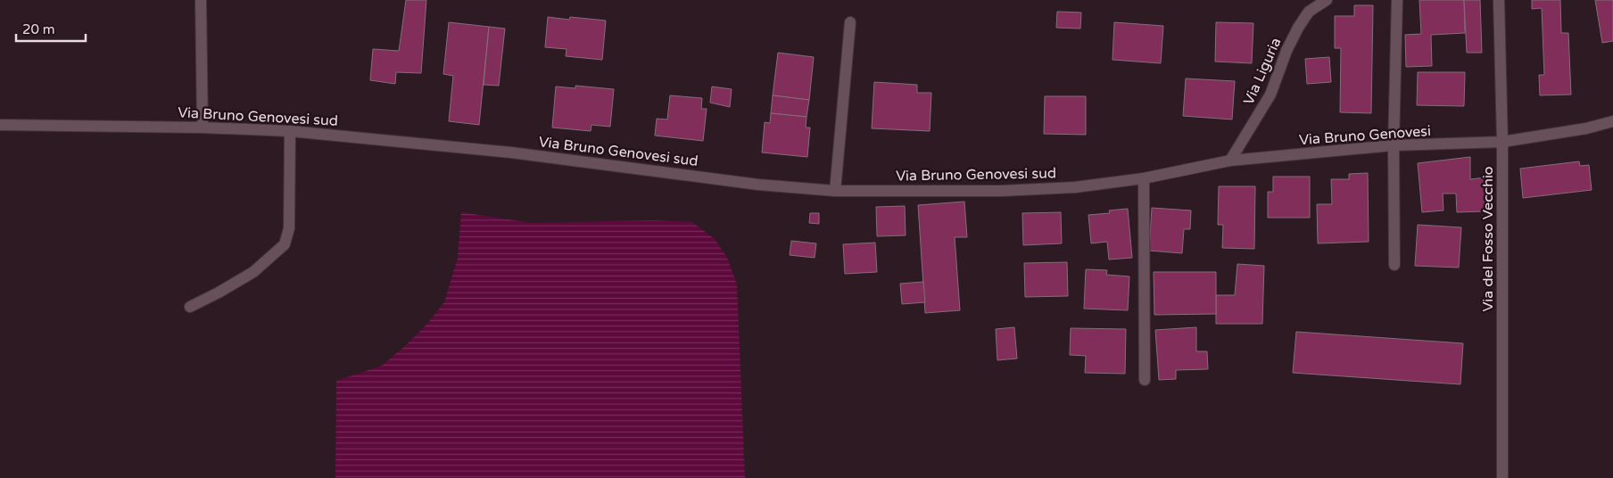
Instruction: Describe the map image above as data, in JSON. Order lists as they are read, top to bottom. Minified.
{"streets":{"street":["Via Liguria","Via Bruno Genovesi sud","Via Bruno Genovesi","Via del Fosso Vecchio"]},"crossings":[["Via Liguria","Via Bruno Genovesi sud"],["Via Liguria","Via Bruno Genovesi"],["Via Bruno Genovesi sud","Via Bruno Genovesi"],["Via Bruno Genovesi","Via del Fosso Vecchio"]],"scale_bar":"20 m"}
